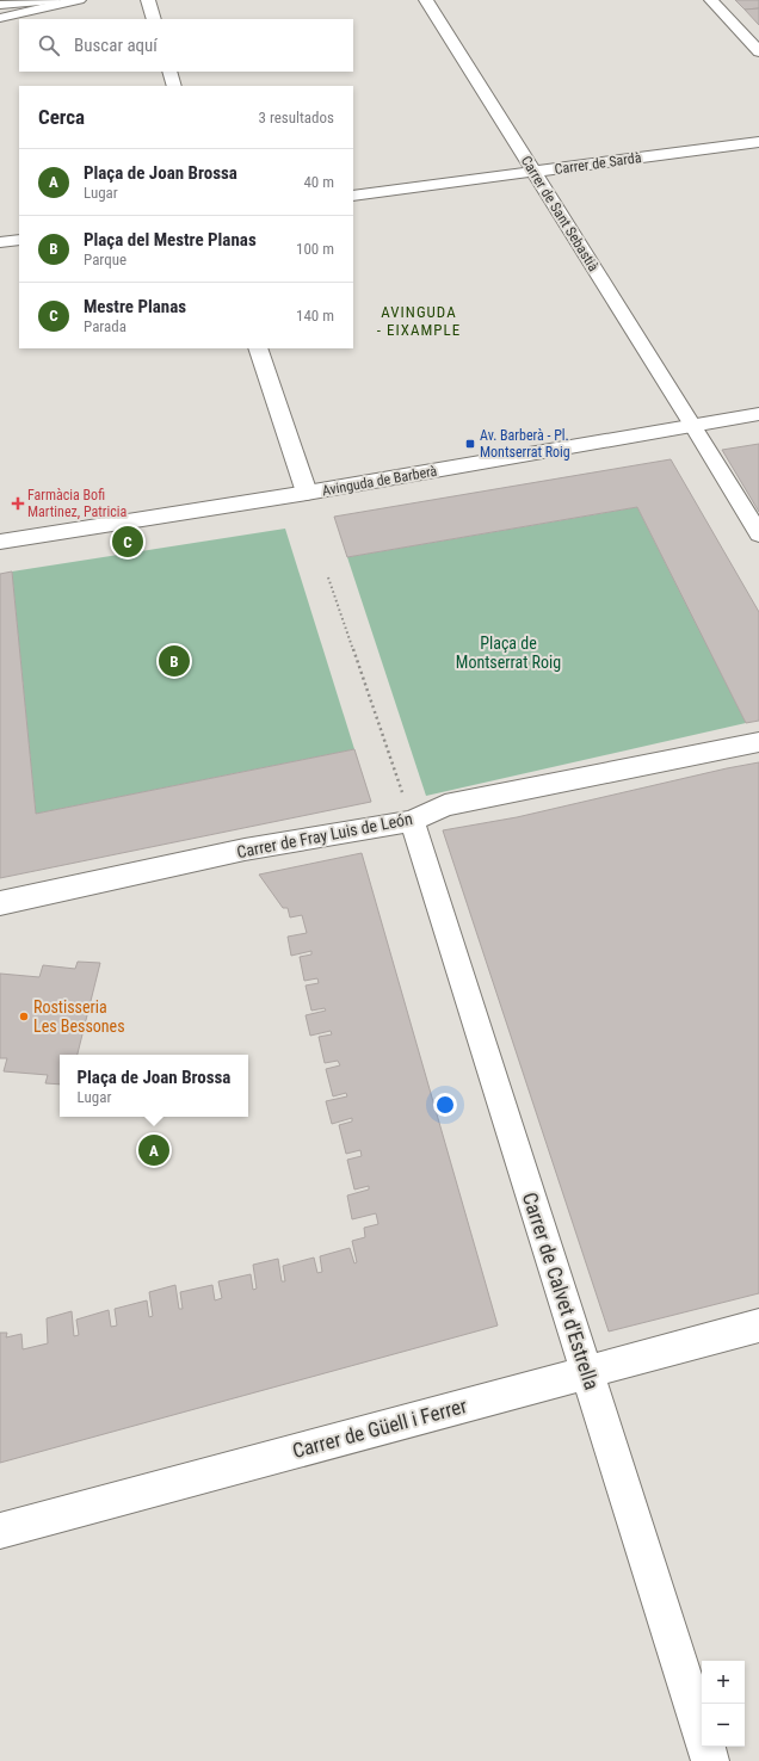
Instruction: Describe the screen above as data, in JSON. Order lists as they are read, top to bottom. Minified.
{"streets":{"street":["Carrer de Sardà","Carrer de Sant Sebastià","Avinguda de Barberà","Carrer de Fray Luis de León","Carrer de Calvet d'Estrella","Carrer de Güell i Ferrer"]},"crossings":[["Carrer de Sardà","Carrer de Sant Sebastià"],["Carrer de Sant Sebastià","Avinguda de Barberà"],["Carrer de Fray Luis de León","Carrer de Calvet d'Estrella"],["Carrer de Calvet d'Estrella","Carrer de Güell i Ferrer"]],"districts":["AVINGUDA - EIXAMPLE"],"parks":["Plaça de Montserrat Roig"],"places":{"transit":["Av. Barberà - Pl. Montserrat Roig"],"health":["Farmàcia Bofi Martinez, Patricia"],"other":["Rostisseria Les Bessones"]},"page":{"search":"Buscar aquí","heading":["Cerca","3 resultados"],"list":[{"mark":"A","name":"Plaça de Joan Brossa","note":"Lugar","value":"40 m"},{"mark":"B","name":"Plaça del Mestre Planas","note":"Parque","value":"100 m"},{"mark":"C","name":"Mestre Planas","note":"Parada","value":"140 m"}],"pins":["C","B","A"],"popup":["Plaça de Joan Brossa","Lugar"],"map_buttons":["+","−"]}}
